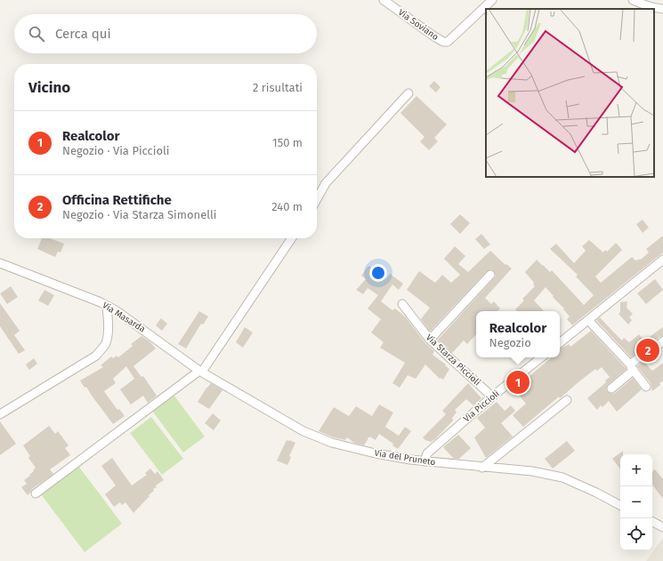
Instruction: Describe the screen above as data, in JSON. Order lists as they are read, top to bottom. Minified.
{"streets":{"street":["Via Soviano","Via Masarda","Via Starza Piccioli","Via Piccioli","Via del Pruneto"]},"crossings":[["Via Masarda","Via del Pruneto"],["Via Starza Piccioli","Via Piccioli"],["Via Piccioli","Via del Pruneto"]],"page":{"search":"Cerca qui","heading":["Vicino","2 risultati"],"list":[{"mark":"1","name":"Realcolor","note":"Negozio · Via Piccioli","value":"150 m"},{"mark":"2","name":"Officina Rettifiche","note":"Negozio · Via Starza Simonelli","value":"240 m"}],"popup":["Realcolor","Negozio"],"pins":["2","1"],"map_buttons":["+","−"]}}
